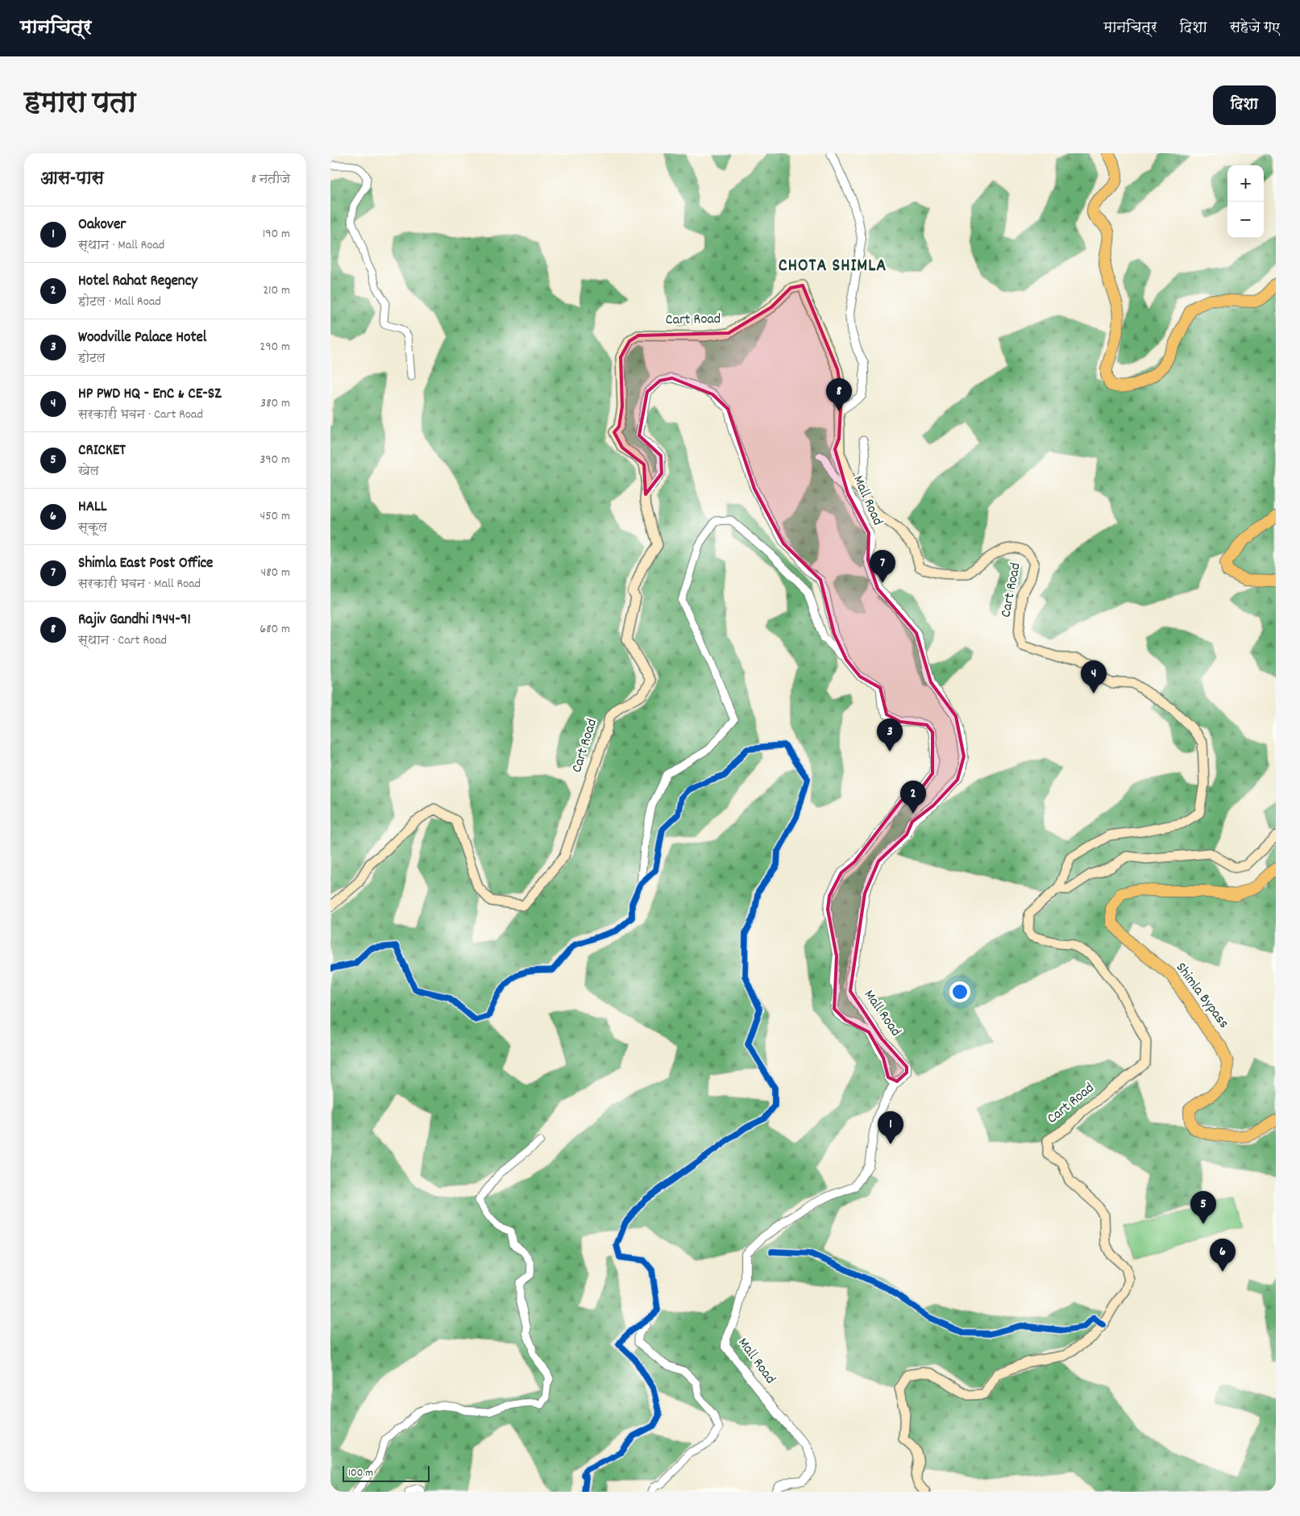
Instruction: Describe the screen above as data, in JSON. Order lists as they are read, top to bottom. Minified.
{"streets":{"highway":["Shimla Bypass"],"main road":["Cart Road"],"street":["Mall Road"]},"crossings":[["Cart Road","Mall Road"]],"districts":["CHOTA SHIMLA"],"scale_bar":"100 m","page":{"header":"मानचित्र","nav":["मानचित्र","दिशा","सहेजे गए"],"title":"हमारा पता","buttons":"दिशा","heading":["आस-पास","8 नतीजे"],"map_buttons":["+","−"],"list":[{"mark":"1","name":"Oakover","note":"स्थान · Mall Road","value":"190 m"},{"mark":"2","name":"Hotel Rahat Regency","note":"होटल · Mall Road","value":"210 m"},{"mark":"3","name":"Woodville Palace Hotel","note":"होटल","value":"290 m"},{"mark":"4","name":"HP PWD HQ - EnC & CE-SZ","note":"सरकारी भवन · Cart Road","value":"380 m"},{"mark":"5","name":"CRICKET","note":"खेल","value":"390 m"},{"mark":"6","name":"HALL","note":"स्कूल","value":"450 m"},{"mark":"7","name":"Shimla East Post Office","note":"सरकारी भवन · Mall Road","value":"480 m"},{"mark":"8","name":"Rajiv Gandhi 1944-91","note":"स्थान · Cart Road","value":"680 m"}],"pins":["8","7","4","3","2","1","5","6"],"scale":"100 m"}}
